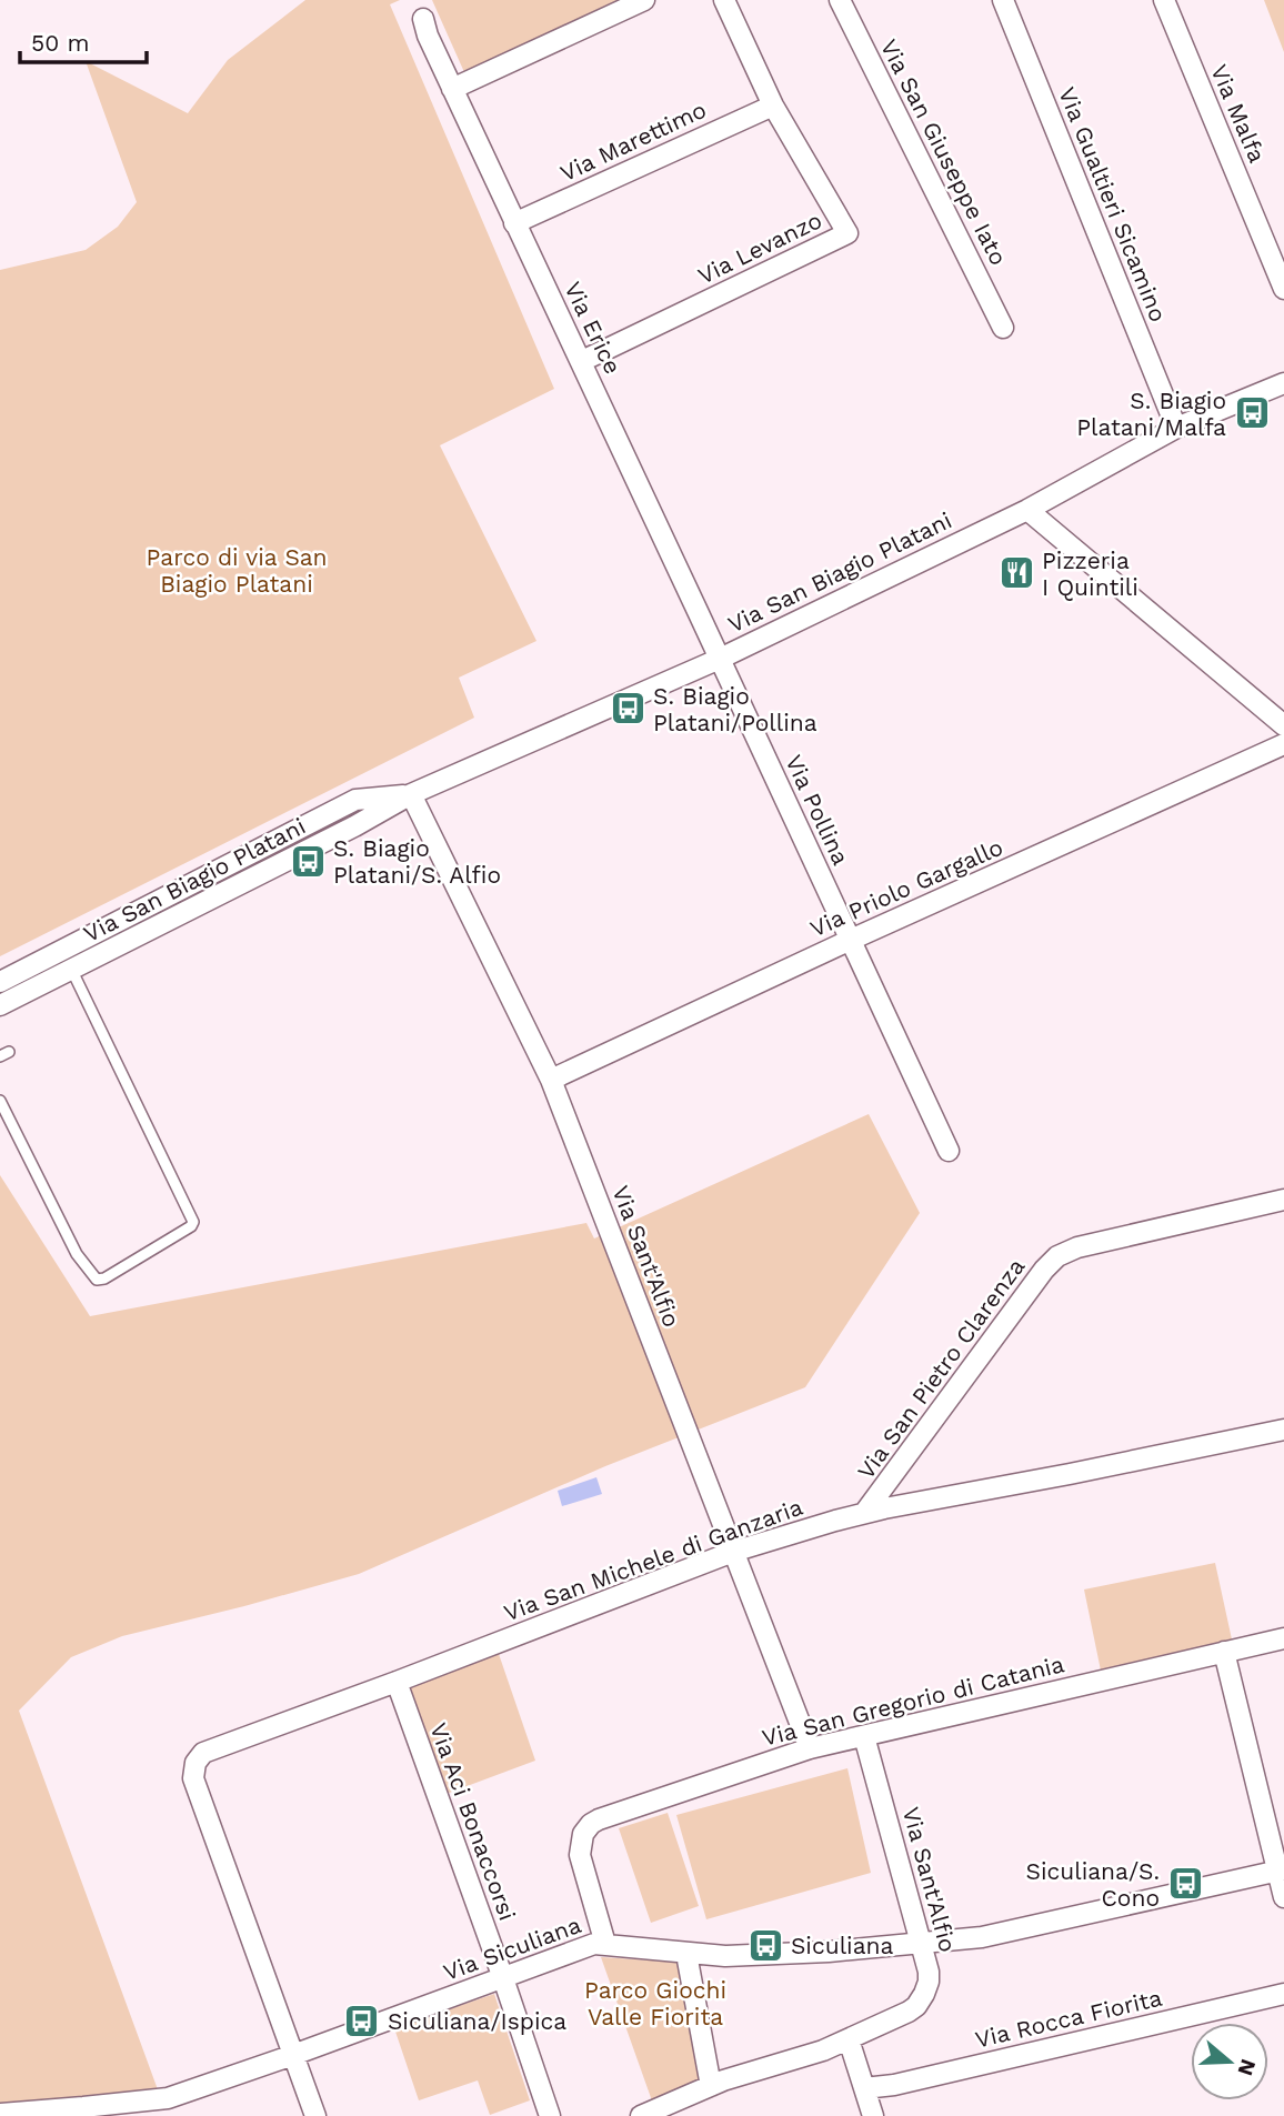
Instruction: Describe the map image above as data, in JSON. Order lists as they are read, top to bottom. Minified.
{"streets":{"street":["Via Malfa","Via Marettimo","Via San Giuseppe Iato","Via Gualtieri Sicamino","Via Levanzo","Via Erice","Via San Biagio Platani","Via Pollina","Via Priolo Gargallo","Via Sant'Alfio","Via San Pietro Clarenza","Via San Michele di Ganzaria","Via San Gregorio di Catania","Via Aci Bonaccorsi","Via Siculiana","Via Rocca Fiorita"]},"crossings":[["Via Marettimo","Via Levanzo"],["Via Marettimo","Via Erice"],["Via Gualtieri Sicamino","Via San Biagio Platani"],["Via Levanzo","Via Erice"],["Via Erice","Via San Biagio Platani"],["Via Erice","Via Pollina"],["Via San Biagio Platani","Via Pollina"],["Via San Biagio Platani","Via Sant'Alfio"],["Via Pollina","Via Priolo Gargallo"],["Via Priolo Gargallo","Via Sant'Alfio"],["Via Sant'Alfio","Via San Michele di Ganzaria"],["Via Sant'Alfio","Via San Gregorio di Catania"],["Via Sant'Alfio","Via Siculiana"],["Via San Pietro Clarenza","Via San Michele di Ganzaria"],["Via San Michele di Ganzaria","Via Aci Bonaccorsi"],["Via San Michele di Ganzaria","Via Siculiana"],["Via San Gregorio di Catania","Via Siculiana"],["Via Aci Bonaccorsi","Via Siculiana"]],"parks":["Parco di via San Biagio Platani","Parco Giochi Valle Fiorita"],"places":{"bus stop":["S. Biagio Platani/Malfa","S. Biagio Platani/Pollina","S. Biagio Platani/S. Alfio","Siculiana/S. Cono","Siculiana","Siculiana/Ispica"],"restaurant":["Pizzeria I Quintili"]},"scale_bar":"50 m","north":"right"}
